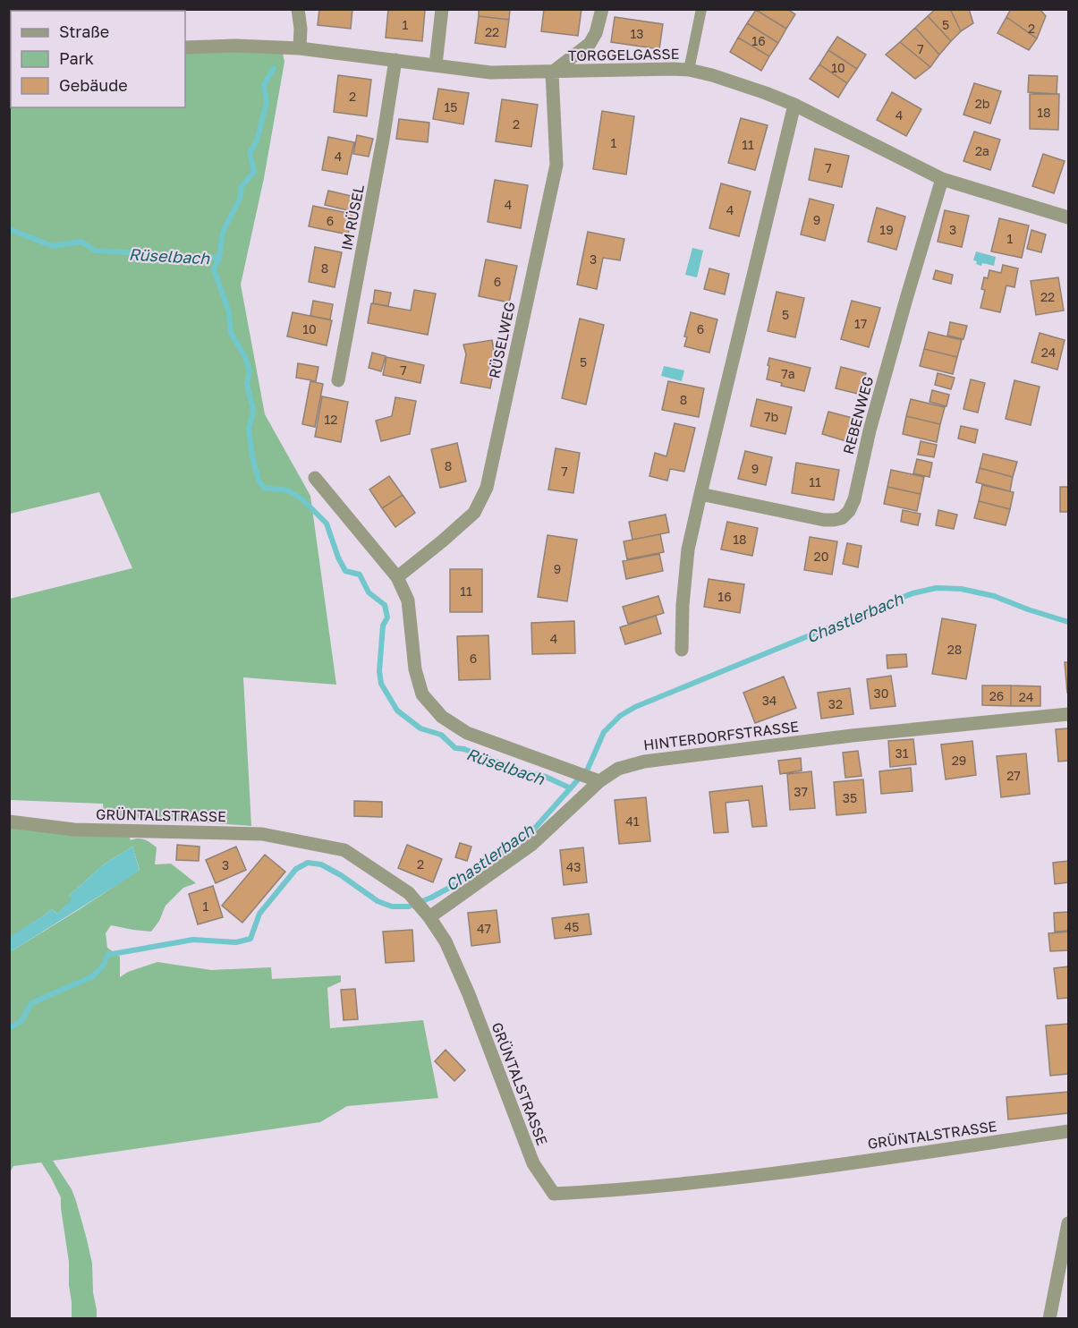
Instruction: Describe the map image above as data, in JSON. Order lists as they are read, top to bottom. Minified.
{"streets":{"street":["TORGGELGASSE","IM RÜSEL","RÜSELWEG","REBENWEG","HINTERDORFSTRASSE","GRÜNTALSTRASSE"]},"crossings":[["TORGGELGASSE","IM RÜSEL"],["TORGGELGASSE","RÜSELWEG"],["TORGGELGASSE","REBENWEG"],["HINTERDORFSTRASSE","GRÜNTALSTRASSE"]],"water":["Rüselbach","Chastlerbach"],"house_numbers":["1","5","2","22","13","16","7","10","2","2b","15","18","4","2","1","11","2a","4","7","4","4","9","6","19","3","1","3","8","6","22","5","17","10","6","24","5","7","7a","8","7b","12","8","9","7","11","18","20","9","11","16","4","28","6","30","26","24","34","32","31","29","27","37","35","41","2","3","43","1","45","47"],"legend":["Straße","Park","Gebäude"]}
